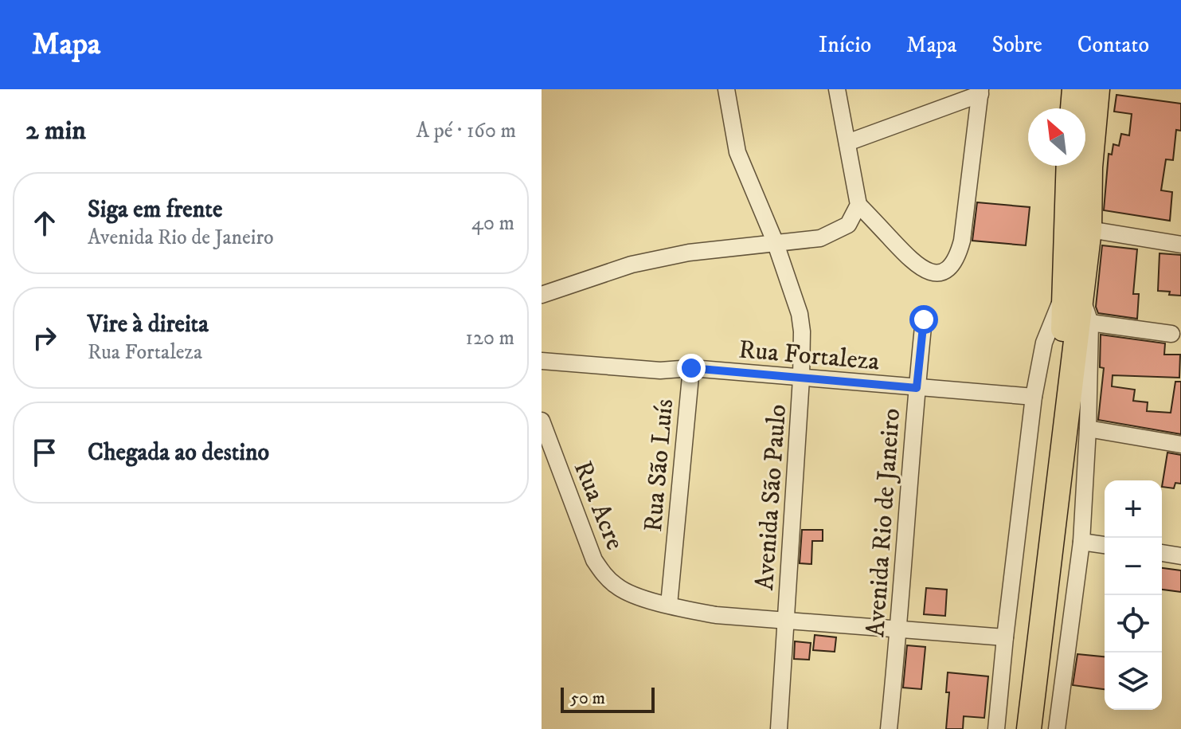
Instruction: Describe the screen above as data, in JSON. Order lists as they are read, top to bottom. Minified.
{"streets":{"street":["Rua Fortaleza","Rua São Luís","Avenida São Paulo","Rua Acre","Avenida Rio de Janeiro"]},"crossings":[["Rua Fortaleza","Rua São Luís"],["Rua Fortaleza","Avenida São Paulo"],["Rua Fortaleza","Avenida Rio de Janeiro"],["Rua São Luís","Rua Acre"],["Avenida São Paulo","Rua Acre"],["Rua Acre","Avenida Rio de Janeiro"]],"scale_bar":"50 m","north":"top left","page":{"header":"Mapa","nav":["Início","Mapa","Sobre","Contato"],"heading":["2 min","A pé · 160 m"],"list":[["Siga em frente","Avenida Rio de Janeiro","40 m"],["Vire à direita","Rua Fortaleza","120 m"],"Chegada ao destino"],"map_buttons":["+","−"],"scale":"50 m"}}
